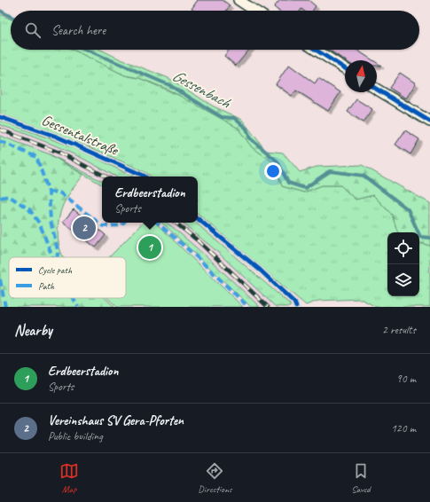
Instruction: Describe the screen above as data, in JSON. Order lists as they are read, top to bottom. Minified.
{"streets":{"lane":["Gessentalstraße"]},"water":["Gessenbach"],"legend":["Cycle path","Path"],"north":"top","page":{"search":"Search here","popup":["Erdbeerstadion","Sports"],"pins":["2","1"],"heading":["Nearby","2 results"],"list":[{"mark":"1","name":"Erdbeerstadion","note":"Sports","value":"90 m"},{"mark":"2","name":"Vereinshaus SV Gera-Pforten","note":"Public building","value":"120 m"}],"nav":["Map","Directions","Saved"]}}
